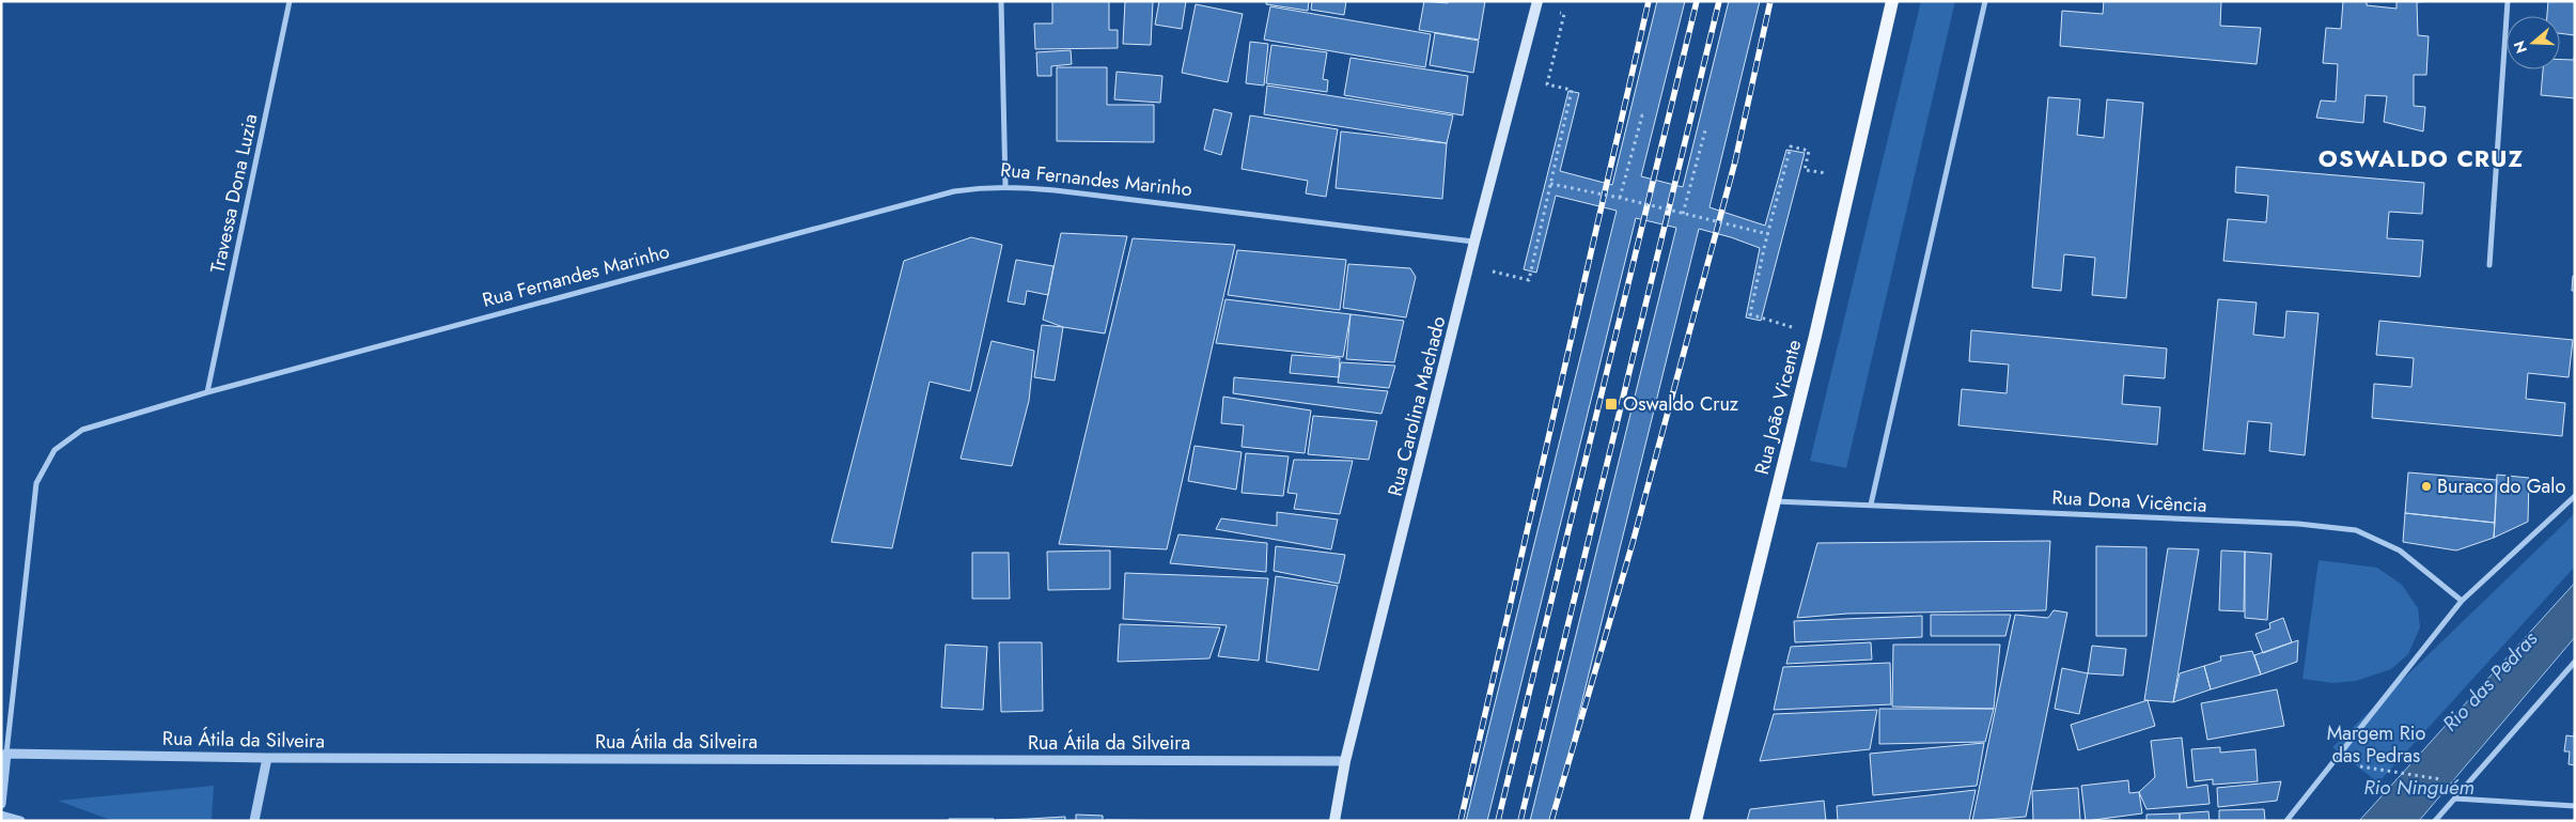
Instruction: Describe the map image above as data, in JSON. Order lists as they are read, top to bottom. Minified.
{"streets":{"main road":["Rua Carolina Machado","Rua João Vicente"],"street":["Rua Fernandes Marinho","Travessa Dona Luzia","Rua Dona Vicência","Rua Átila da Silveira"]},"crossings":[["Rua Fernandes Marinho","Travessa Dona Luzia"],["Rua Fernandes Marinho","Rua Carolina Machado"],["Rua Fernandes Marinho","Rua Átila da Silveira"],["Rua Carolina Machado","Rua Átila da Silveira"],["Rua João Vicente","Rua Dona Vicência"]],"districts":["OSWALDO CRUZ"],"water":["Rio das Pedras","Rio Ninguém"],"parks":["Margem Rio das Pedras"],"places":{"transit":["Oswaldo Cruz"],"other":["Buraco do Galo"]},"north":"left"}
